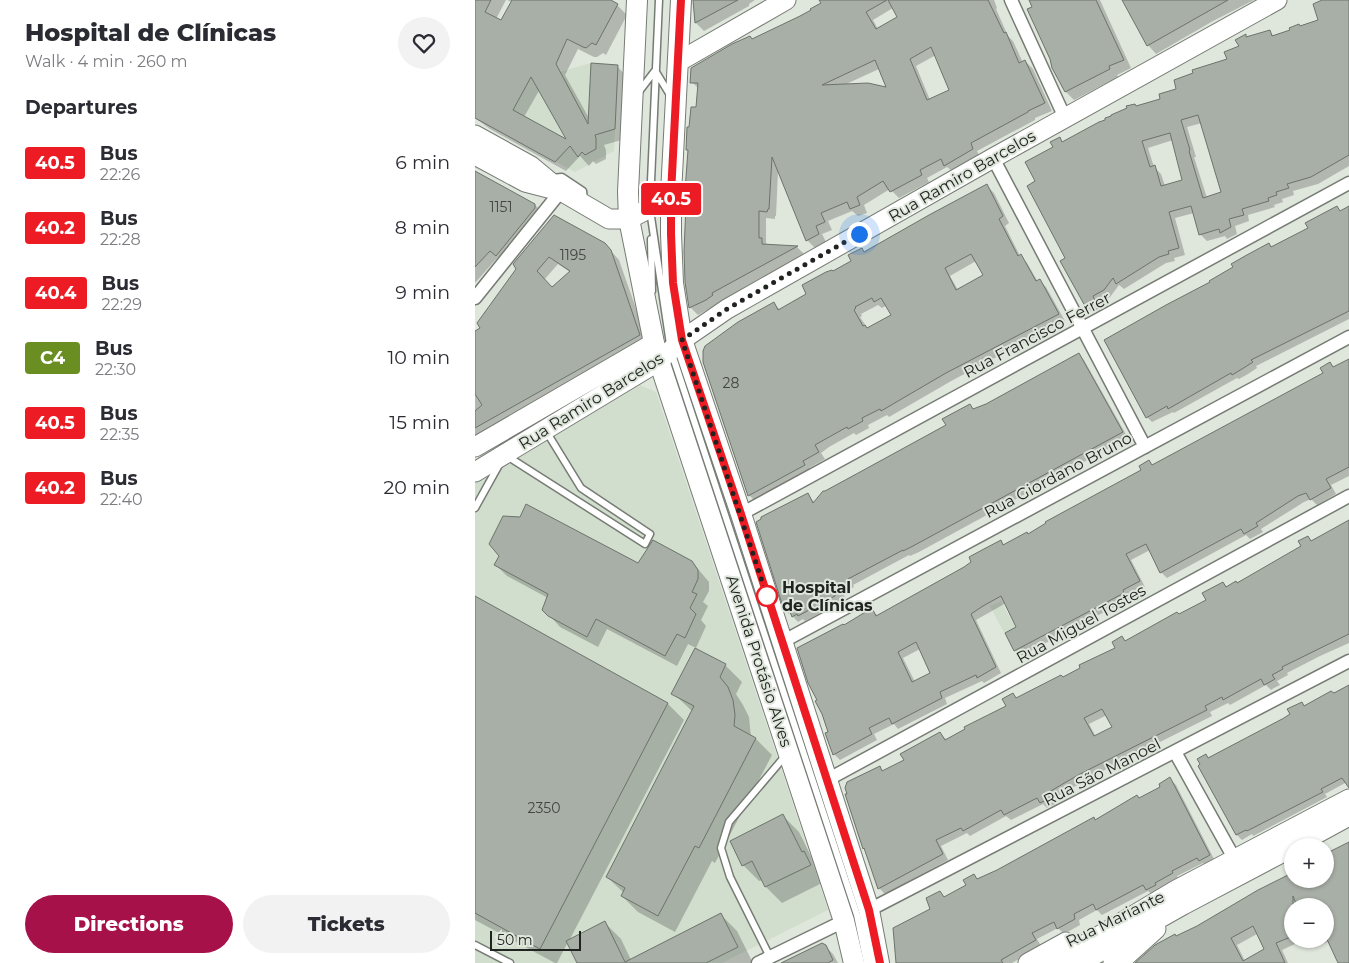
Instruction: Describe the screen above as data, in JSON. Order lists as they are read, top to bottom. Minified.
{"streets":{"main road":["Rua Ramiro Barcelos","Avenida Protásio Alves","Rua Mariante"],"street":["Rua Francisco Ferrer","Rua Giordano Bruno","Rua Miguel Tostes","Rua São Manoel"]},"crossings":[["Rua Ramiro Barcelos","Avenida Protásio Alves"],["Rua Francisco Ferrer","Avenida Protásio Alves"],["Rua Giordano Bruno","Avenida Protásio Alves"],["Rua Miguel Tostes","Avenida Protásio Alves"],["Avenida Protásio Alves","Rua São Manoel"]],"places":["Hospital de Clínicas"],"lines":["bus line 40.5"],"house_numbers":["1151","1195","28","2350"],"scale_bar":"50 m","page":{"heading":[["Hospital de Clínicas","Walk · 4 min · 260 m"],"Departures"],"on_map":"40.5","list":[{"mark":"40.5","name":"Bus","note":"22:26","value":"6 min"},{"mark":"40.2","name":"Bus","note":"22:28","value":"8 min"},{"mark":"40.4","name":"Bus","note":"22:29","value":"9 min"},{"mark":"C4","name":"Bus","note":"22:30","value":"10 min"},{"mark":"40.5","name":"Bus","note":"22:35","value":"15 min"},{"mark":"40.2","name":"Bus","note":"22:40","value":"20 min"}],"map_buttons":["+","−"],"buttons":["Directions","Tickets"],"scale":"50 m"}}
